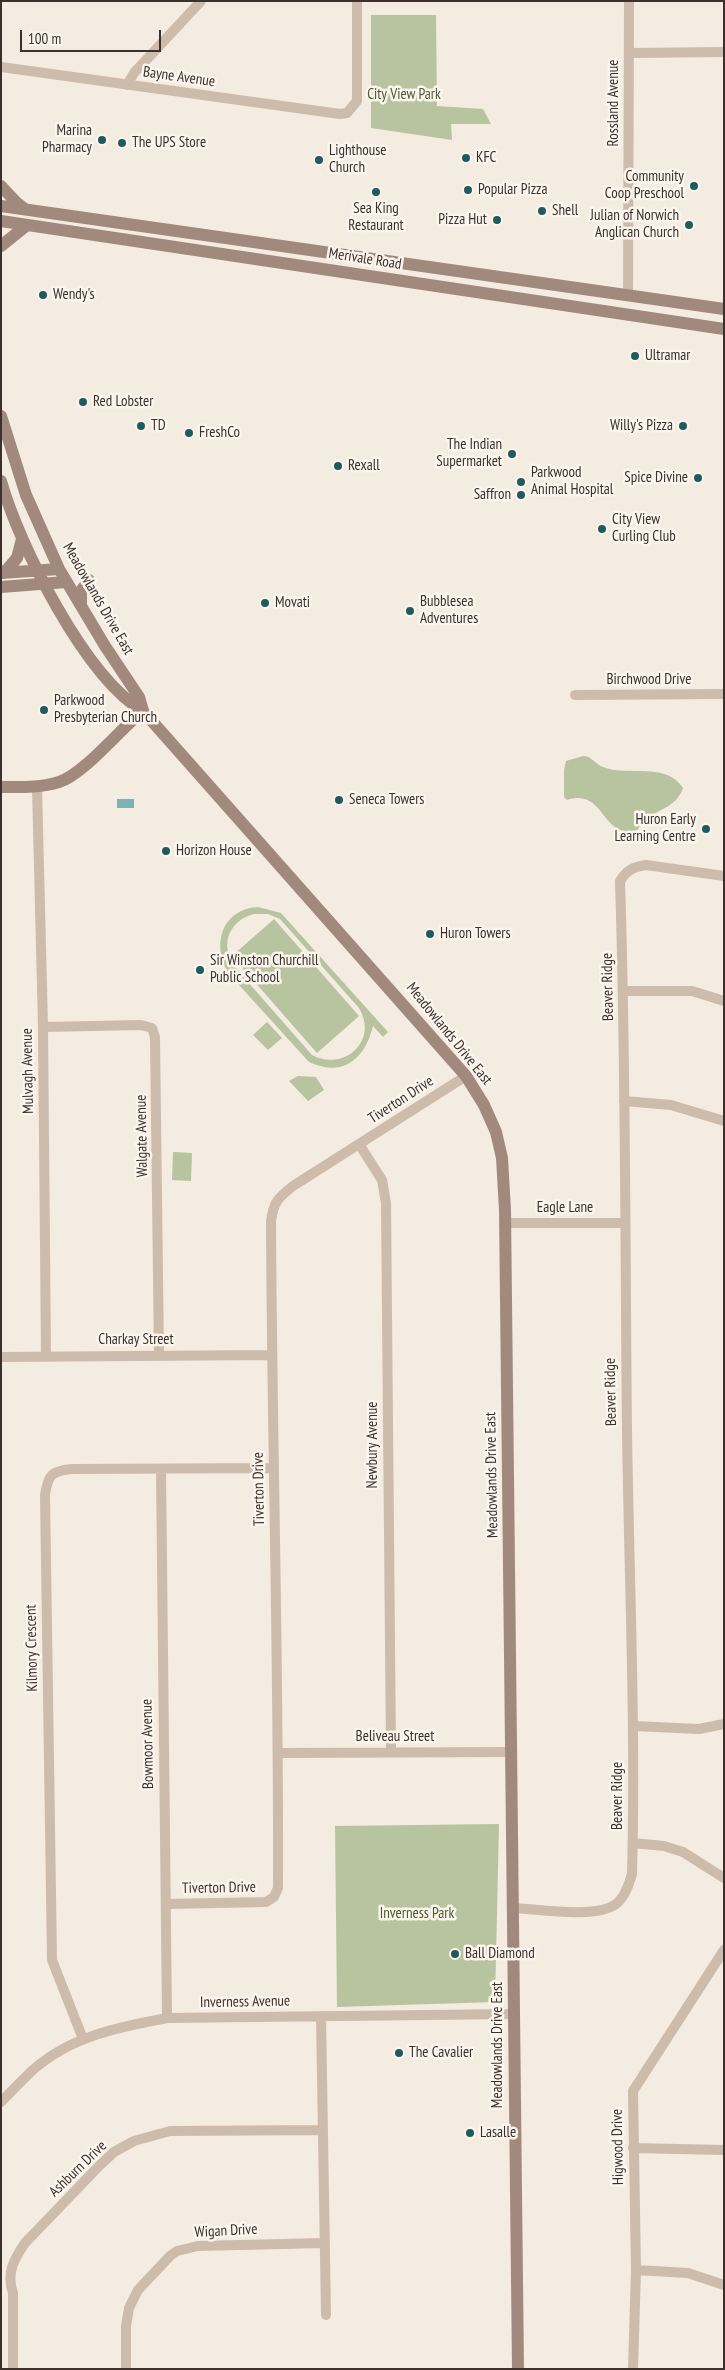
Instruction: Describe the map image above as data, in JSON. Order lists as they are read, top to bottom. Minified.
{"streets":{"main road":["Merivale Road","Meadowlands Drive East"],"street":["Bayne Avenue","Rossland Avenue","Birchwood Drive","Beaver Ridge","Mulvagh Avenue","Tiverton Drive","Walgate Avenue","Eagle Lane","Charkay Street","Newbury Avenue","Kilmory Crescent","Beliveau Street","Bowmoor Avenue","Inverness Avenue","Higwood Drive","Ashburn Drive","Wigan Drive"]},"crossings":[["Rossland Avenue","Merivale Road"],["Meadowlands Drive East","Beaver Ridge"],["Meadowlands Drive East","Tiverton Drive"],["Meadowlands Drive East","Eagle Lane"],["Meadowlands Drive East","Beliveau Street"],["Meadowlands Drive East","Inverness Avenue"],["Beaver Ridge","Eagle Lane"],["Mulvagh Avenue","Walgate Avenue"],["Mulvagh Avenue","Charkay Street"],["Tiverton Drive","Charkay Street"],["Tiverton Drive","Newbury Avenue"],["Tiverton Drive","Kilmory Crescent"],["Tiverton Drive","Beliveau Street"],["Tiverton Drive","Bowmoor Avenue"],["Walgate Avenue","Charkay Street"],["Newbury Avenue","Beliveau Street"],["Kilmory Crescent","Bowmoor Avenue"],["Kilmory Crescent","Inverness Avenue"],["Bowmoor Avenue","Inverness Avenue"]],"parks":["City View Park","Inverness Park"],"places":["Marina Pharmacy","The UPS Store","KFC","Lighthouse Church","Community Coop Preschool","Popular Pizza","Sea King Restaurant","Shell","Pizza Hut","Julian of Norwich Anglican Church","Wendy's","Ultramar","Red Lobster","TD","Willy's Pizza","FreshCo","The Indian Supermarket","Rexall","Spice Divine","Parkwood Animal Hospital","Saffron","City View Curling Club","Movati","Bubblesea Adventures","Parkwood Presbyterian Church","Seneca Towers","Huron Early Learning Centre","Horizon House","Huron Towers","Sir Winston Churchill Public School","Ball Diamond","The Cavalier","Lasalle"],"scale_bar":"100 m"}
